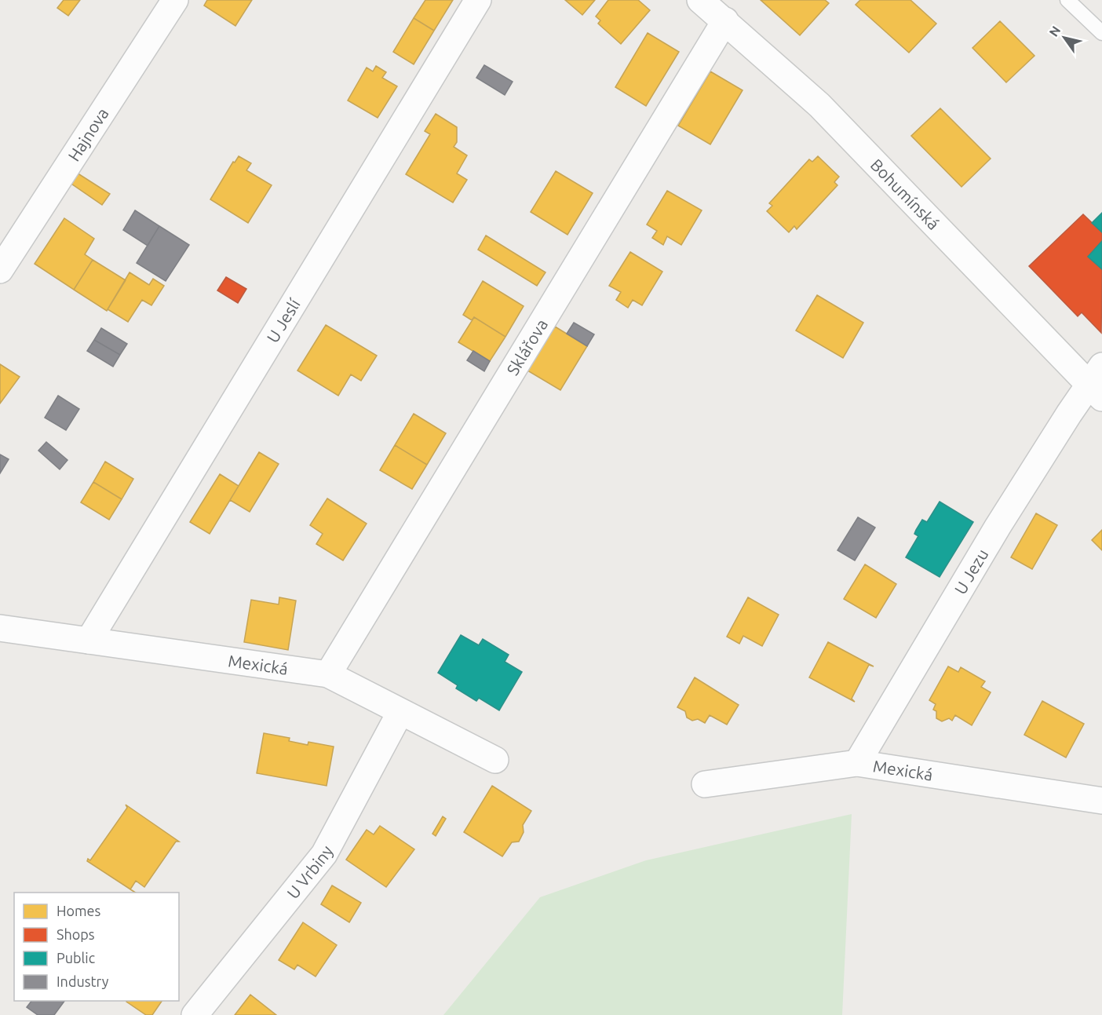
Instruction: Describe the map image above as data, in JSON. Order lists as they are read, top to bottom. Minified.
{"streets":{"street":["Hajnova","Bohumínská","U Jeslí","Sklářova","U Jezu","Mexická","U Vrbiny"]},"crossings":[["Bohumínská","Sklářova"],["Bohumínská","U Jezu"],["U Jeslí","Mexická"],["Sklářova","Mexická"],["U Jezu","Mexická"],["Mexická","U Vrbiny"]],"legend":["Homes","Shops","Public","Industry"],"north":"top left"}
